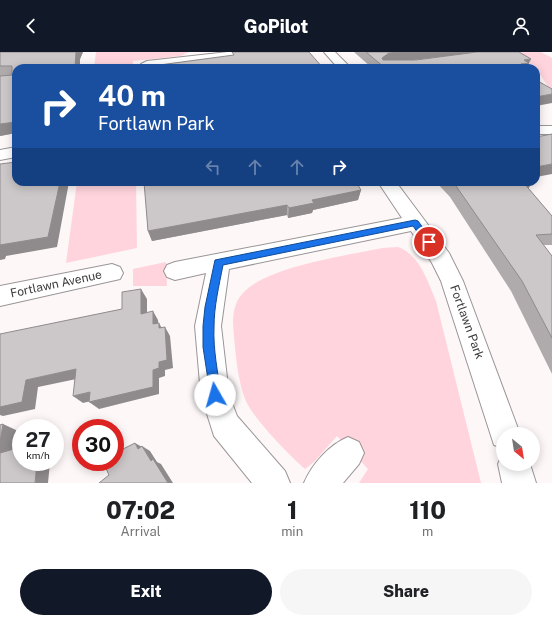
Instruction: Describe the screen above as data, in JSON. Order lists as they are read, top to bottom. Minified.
{"streets":{"street":["Fortlawn Avenue","Fortlawn Park"]},"north":"bottom right","page":{"header":"GoPilot","turn":["40 m","Fortlawn Park"],"speed":"27 km/h","limit":"30","eta":["07:02","Arrival","1","min","110","m"],"buttons":["Exit","Share"]}}
